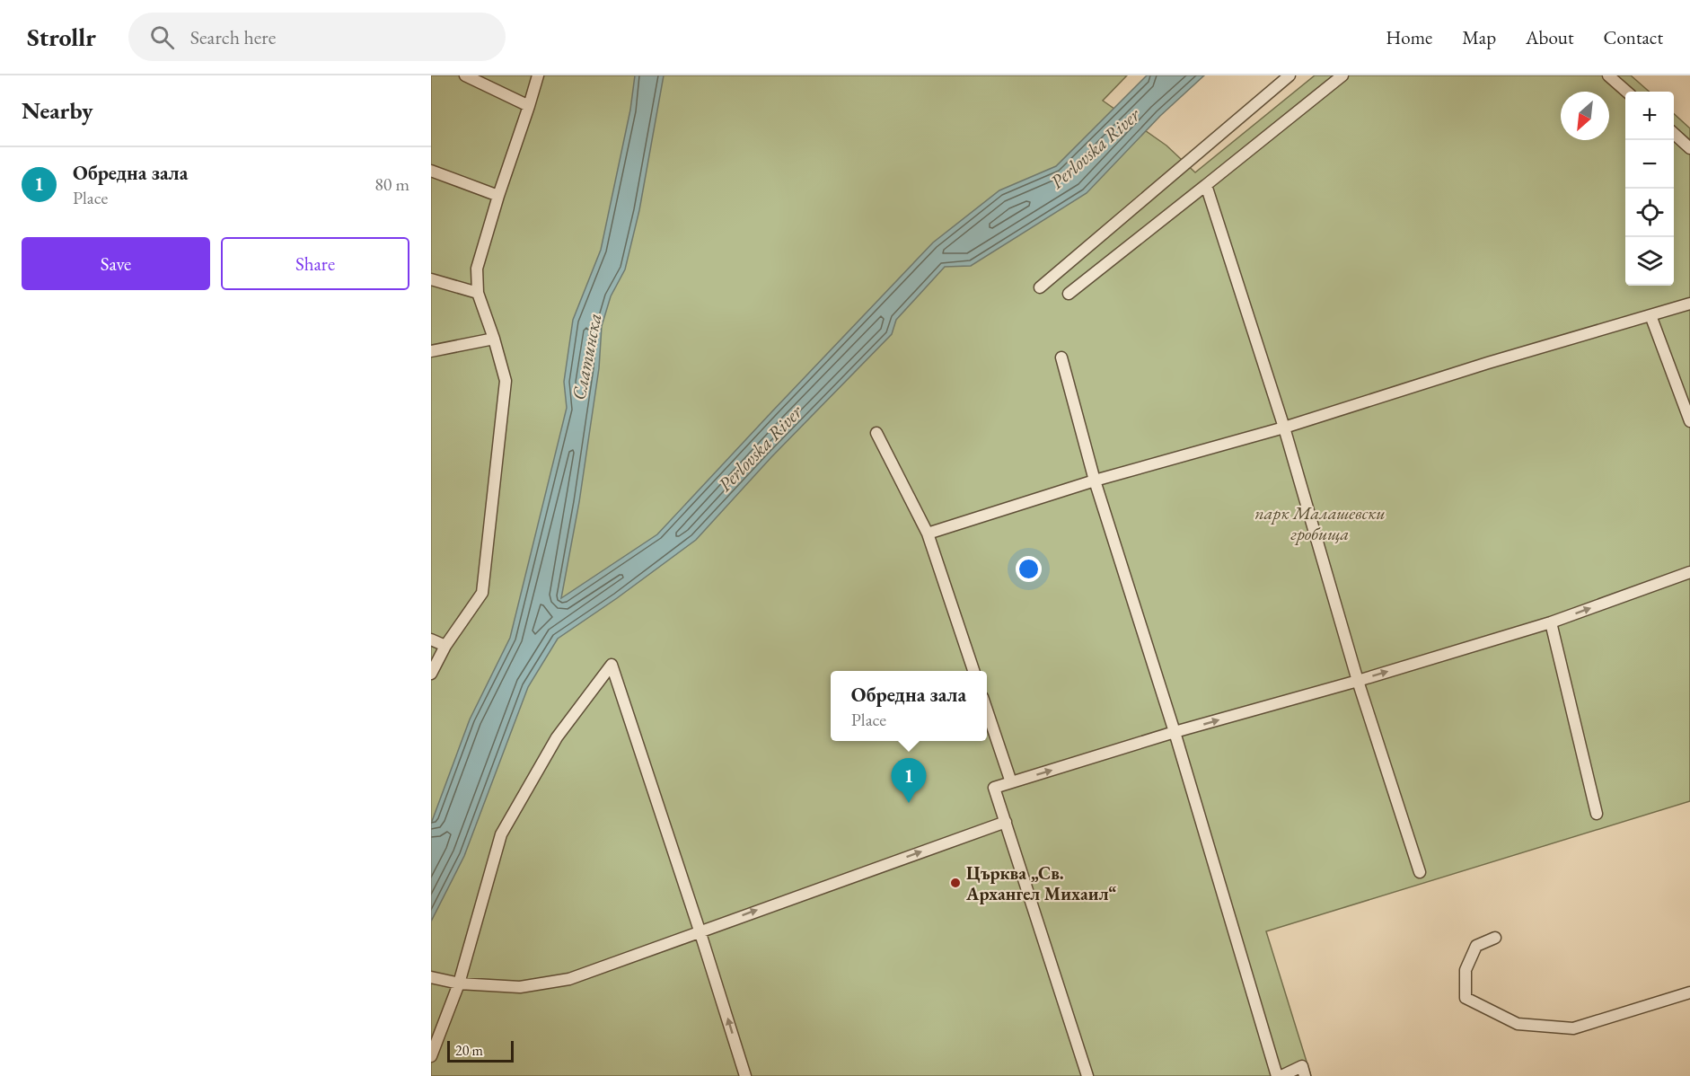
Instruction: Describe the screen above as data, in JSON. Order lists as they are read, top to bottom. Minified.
{"water":["Perlovska River","Слатинска"],"parks":["парк Малашевски гробища"],"places":["Църква „Св. Архангел Михаил“"],"scale_bar":"20 m","north":"bottom left","page":{"header":"Strollr","search":"Search here","nav":["Home","Map","About","Contact"],"heading":"Nearby","map_buttons":["+","−"],"list":[{"mark":"1","name":"Обредна зала","note":"Place","value":"80 m"}],"buttons":["Save","Share"],"popup":["Обредна зала","Place"],"pins":"1","scale":"20 m"}}
